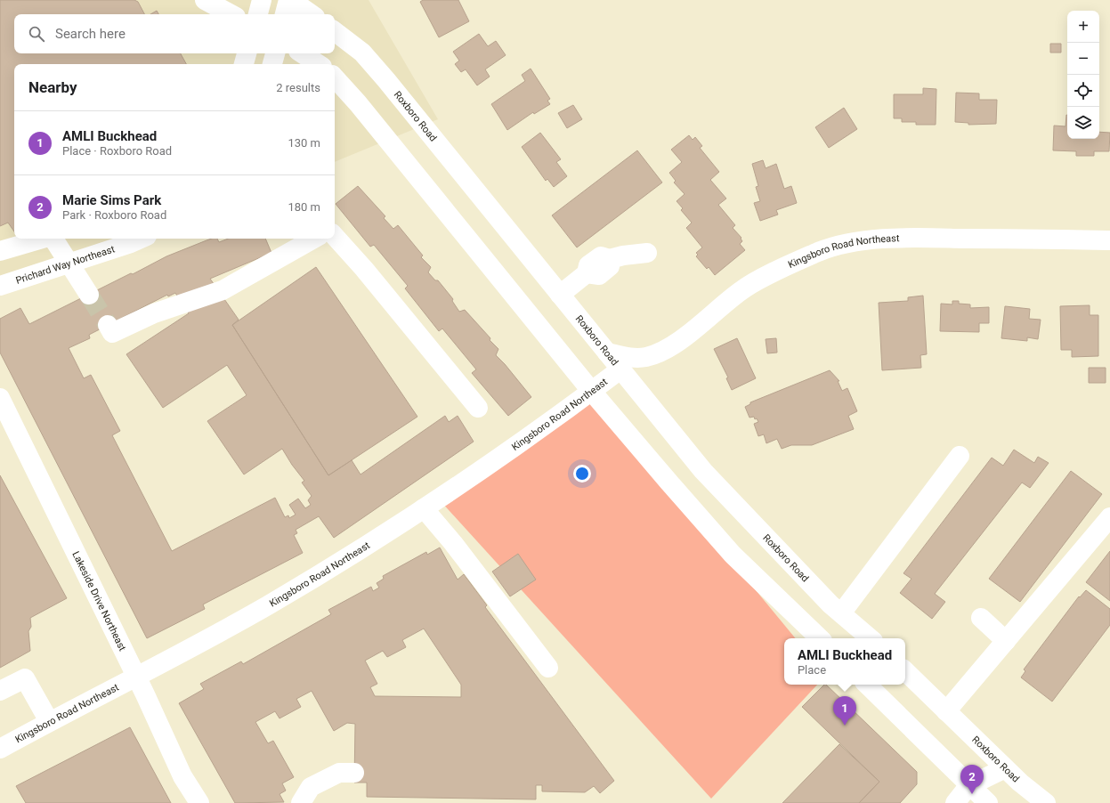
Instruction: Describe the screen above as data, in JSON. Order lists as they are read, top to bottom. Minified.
{"streets":{"main road":["Roxboro Road","Kingsboro Road Northeast","Prichard Way Northeast","Lakeside Drive Northeast"]},"crossings":[["Roxboro Road","Kingsboro Road Northeast"],["Kingsboro Road Northeast","Lakeside Drive Northeast"]],"page":{"map_buttons":["+","−"],"search":"Search here","heading":["Nearby","2 results"],"list":[{"mark":"1","name":"AMLI Buckhead","note":"Place · Roxboro Road","value":"130 m"},{"mark":"2","name":"Marie Sims Park","note":"Park · Roxboro Road","value":"180 m"}],"popup":["AMLI Buckhead","Place"],"pins":["1","2"]}}
